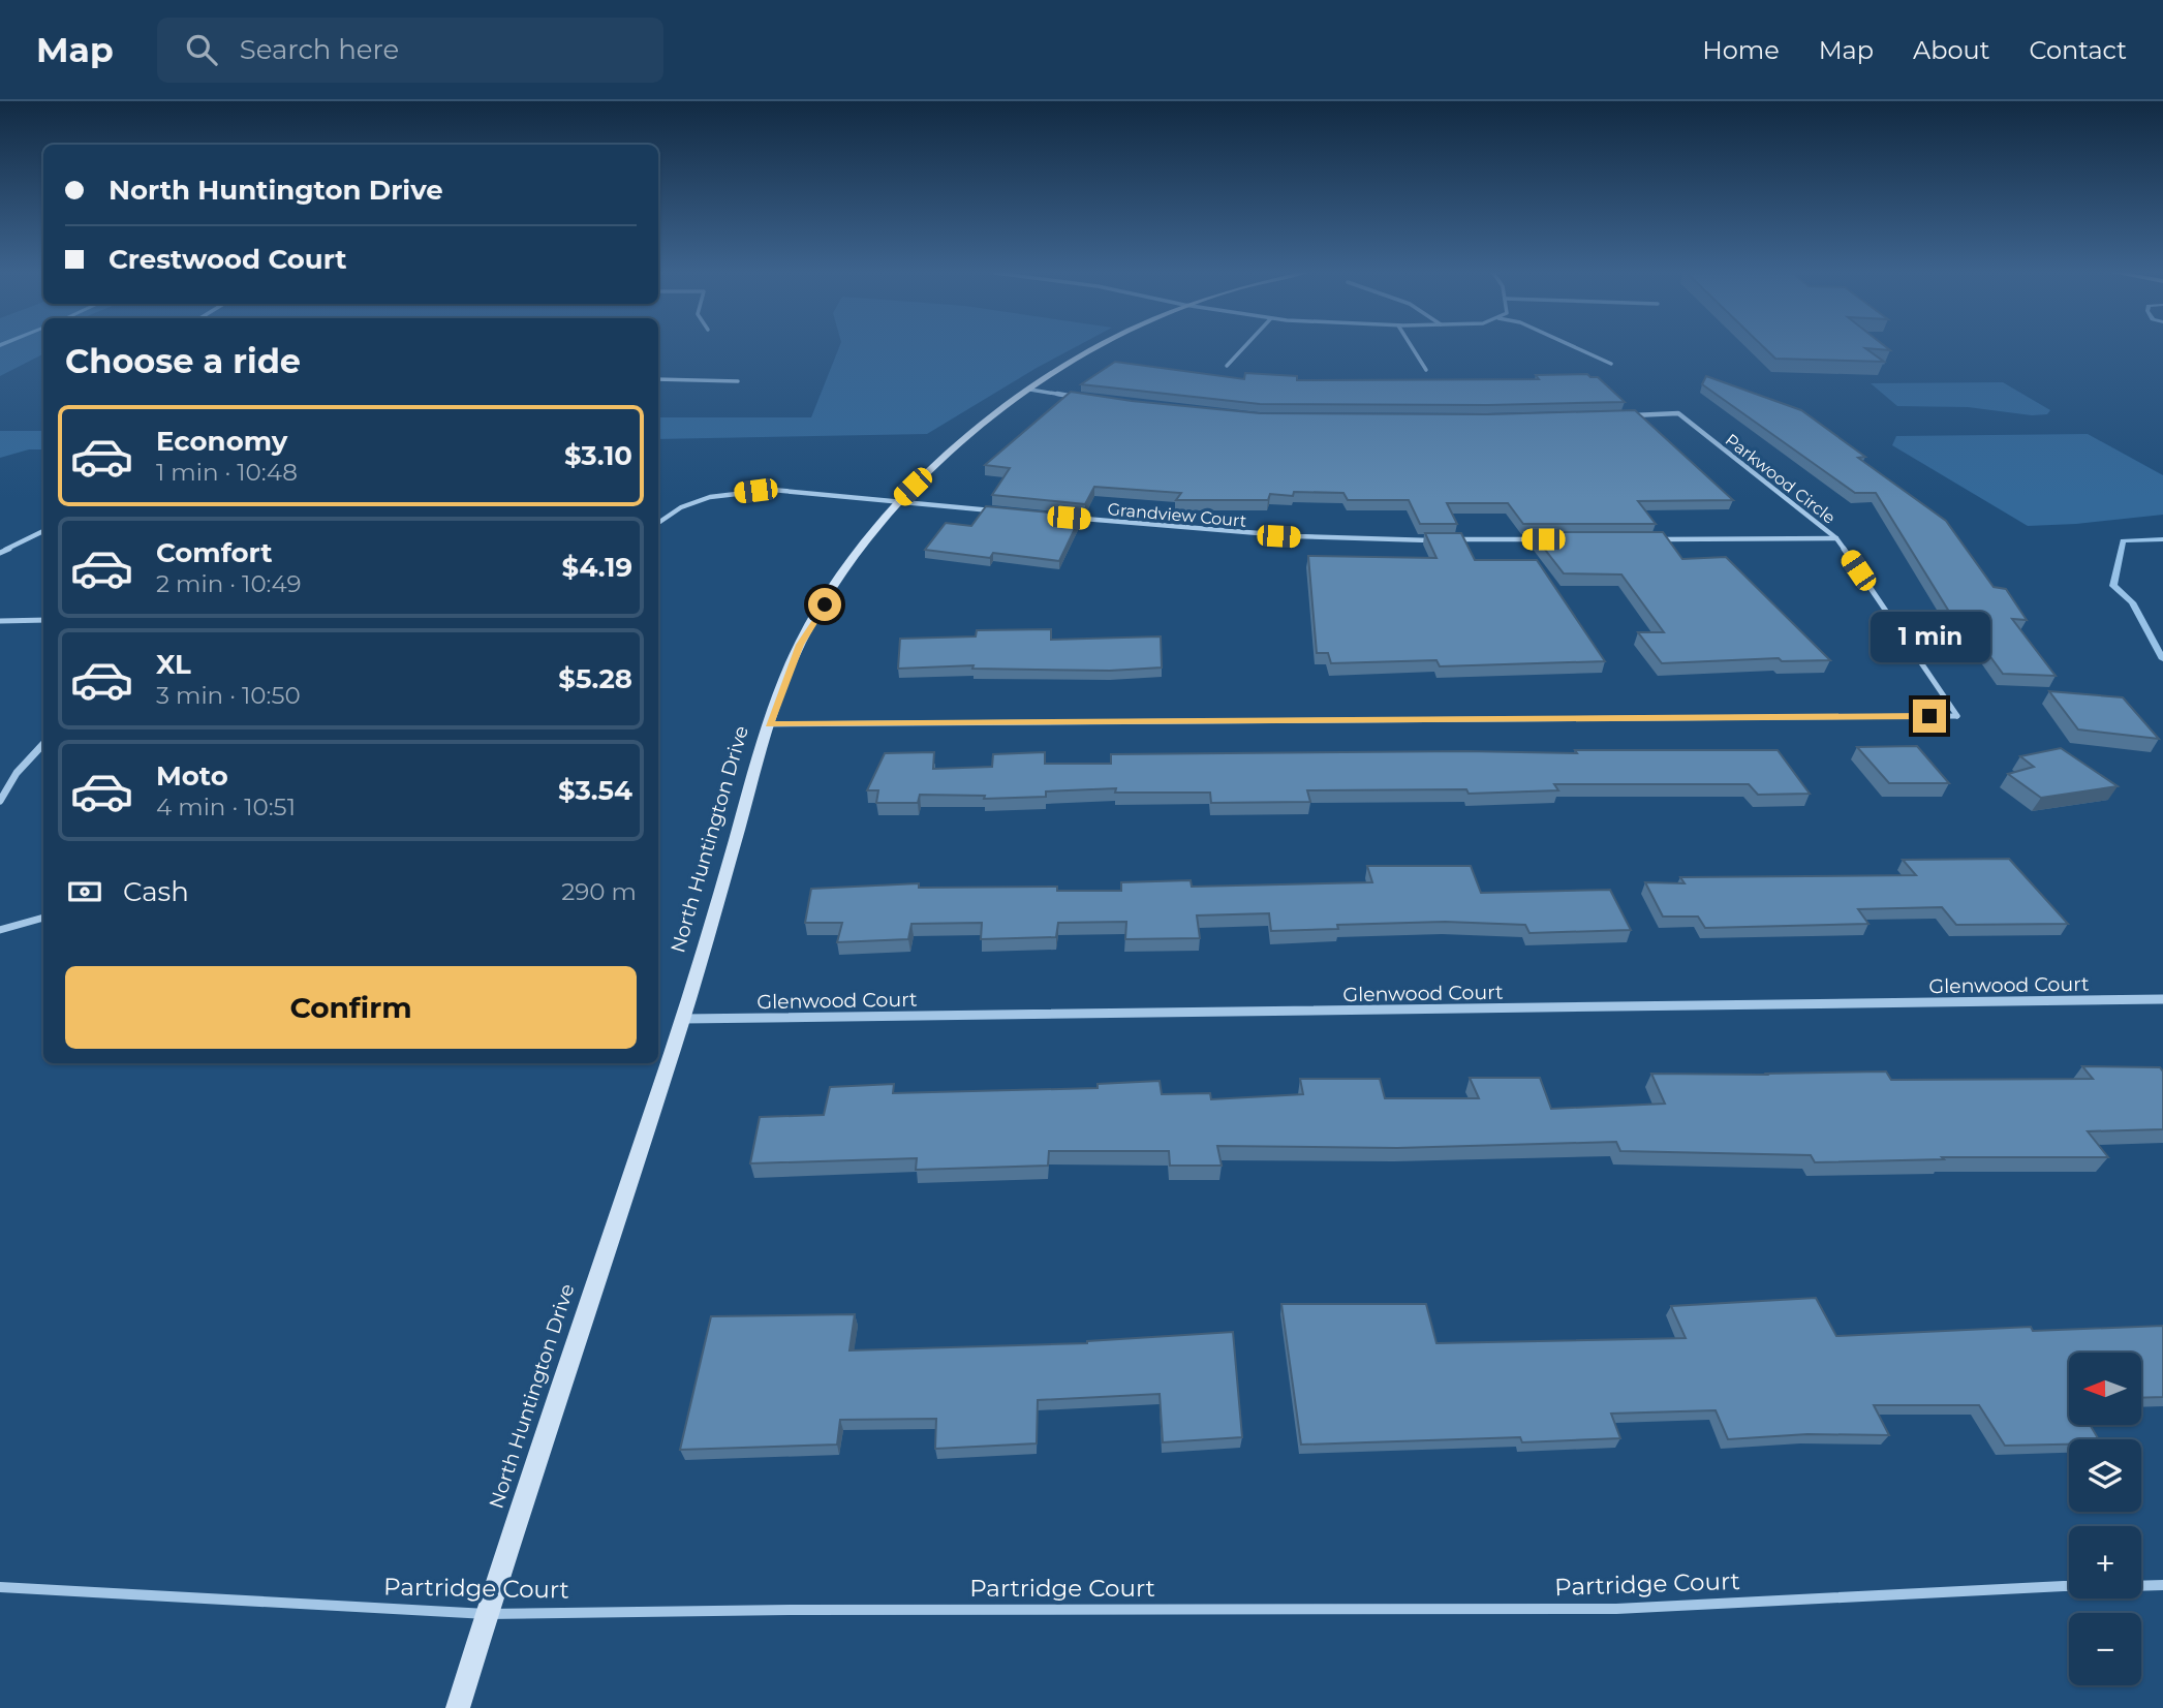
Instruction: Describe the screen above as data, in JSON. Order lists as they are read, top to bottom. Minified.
{"streets":{"street":["Parkwood Circle","Grandview Court","North Huntington Drive","Glenwood Court","Partridge Court"]},"crossings":[["Parkwood Circle","North Huntington Drive"],["North Huntington Drive","Glenwood Court"],["North Huntington Drive","Partridge Court"]],"north":"left","page":{"header":"Map","search":"Search here","nav":["Home","Map","About","Contact"],"banner":["North Huntington Drive","Crestwood Court"],"heading":"Choose a ride","list":[{"name":"Economy","note":"1 min · 10:48","value":"$3.10"},{"name":"Comfort","note":"2 min · 10:49","value":"$4.19"},{"name":"XL","note":"3 min · 10:50","value":"$5.28"},{"name":"Moto","note":"4 min · 10:51","value":"$3.54"}],"bubble":"1 min","pay":["Cash","290 m"],"buttons":"Confirm","map_buttons":["+","−"]}}
